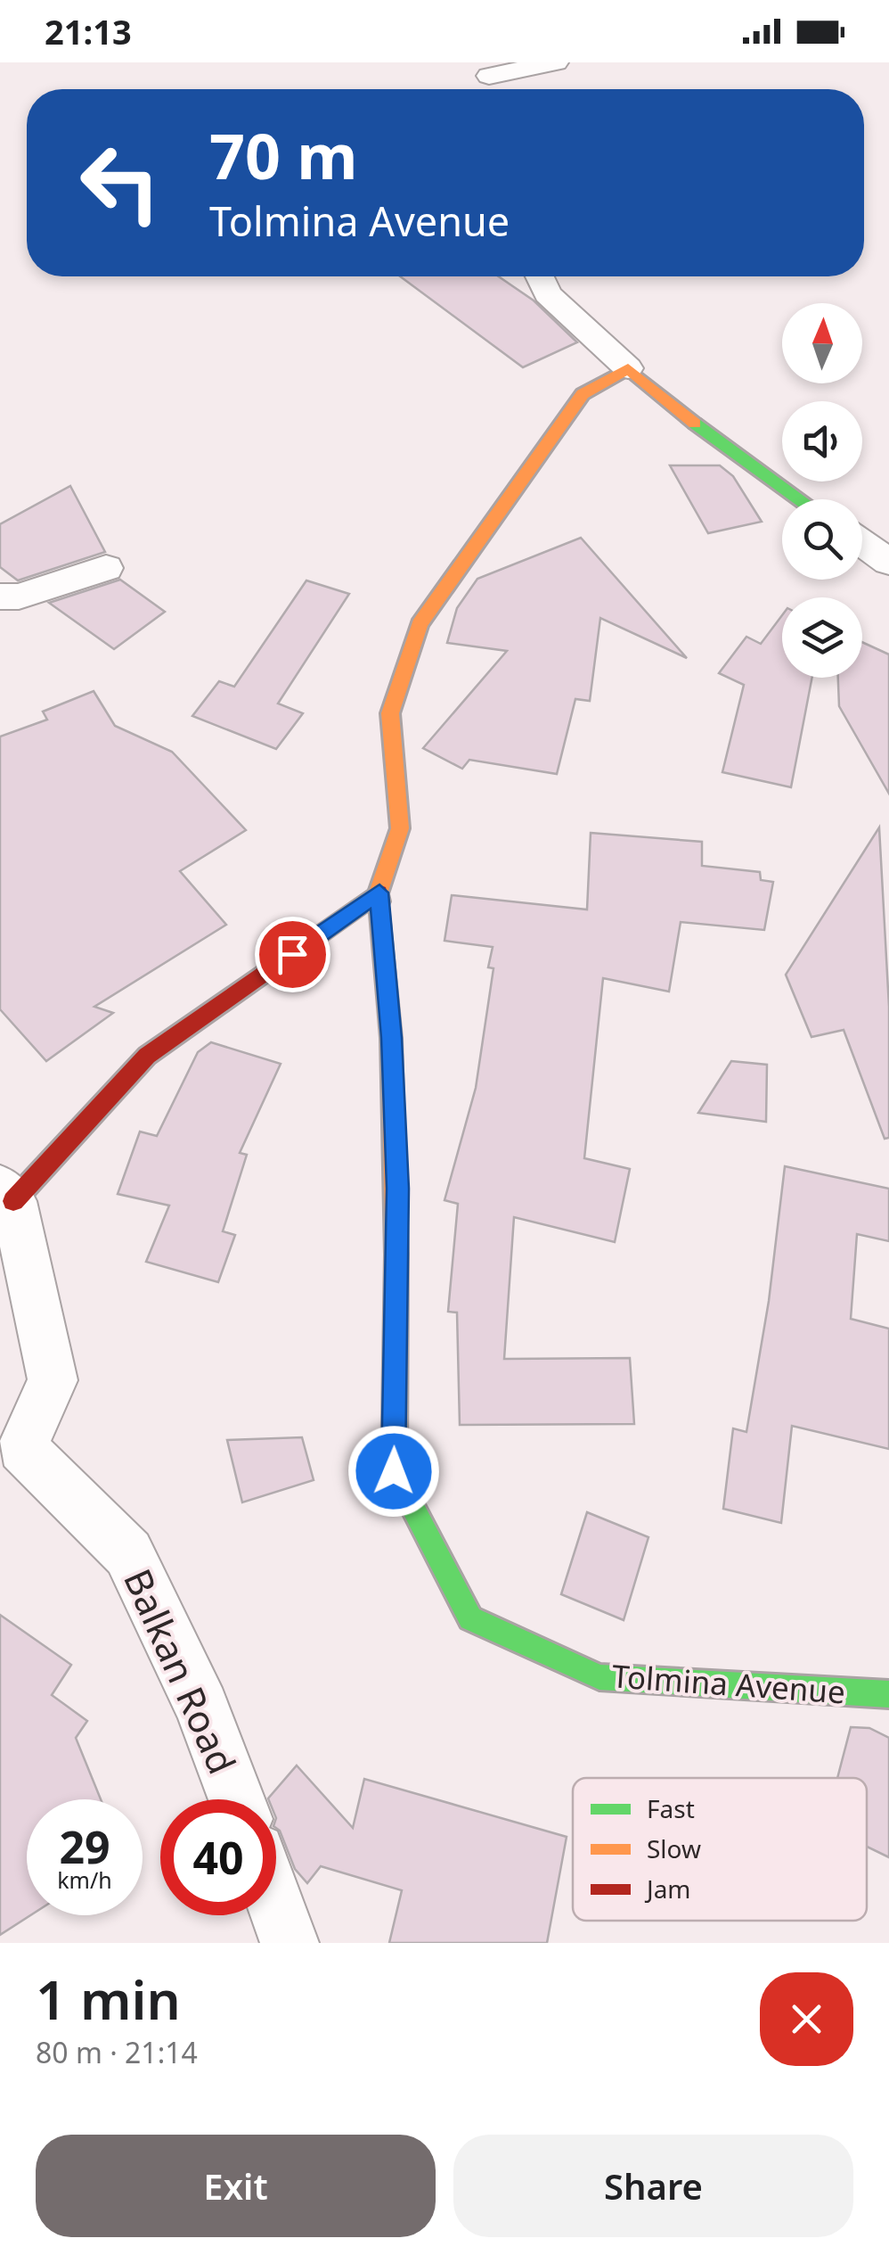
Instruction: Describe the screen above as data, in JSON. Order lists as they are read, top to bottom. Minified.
{"streets":{"street":["Balkan Road","Tolmina Avenue"]},"legend":["Fast","Slow","Jam"],"north":"top","page":{"status":"21:13","turn":["70 m","Tolmina Avenue"],"speed":"29 km/h","limit":"40","heading":["1 min","80 m · 21:14"],"buttons":["Exit","Share"]}}
